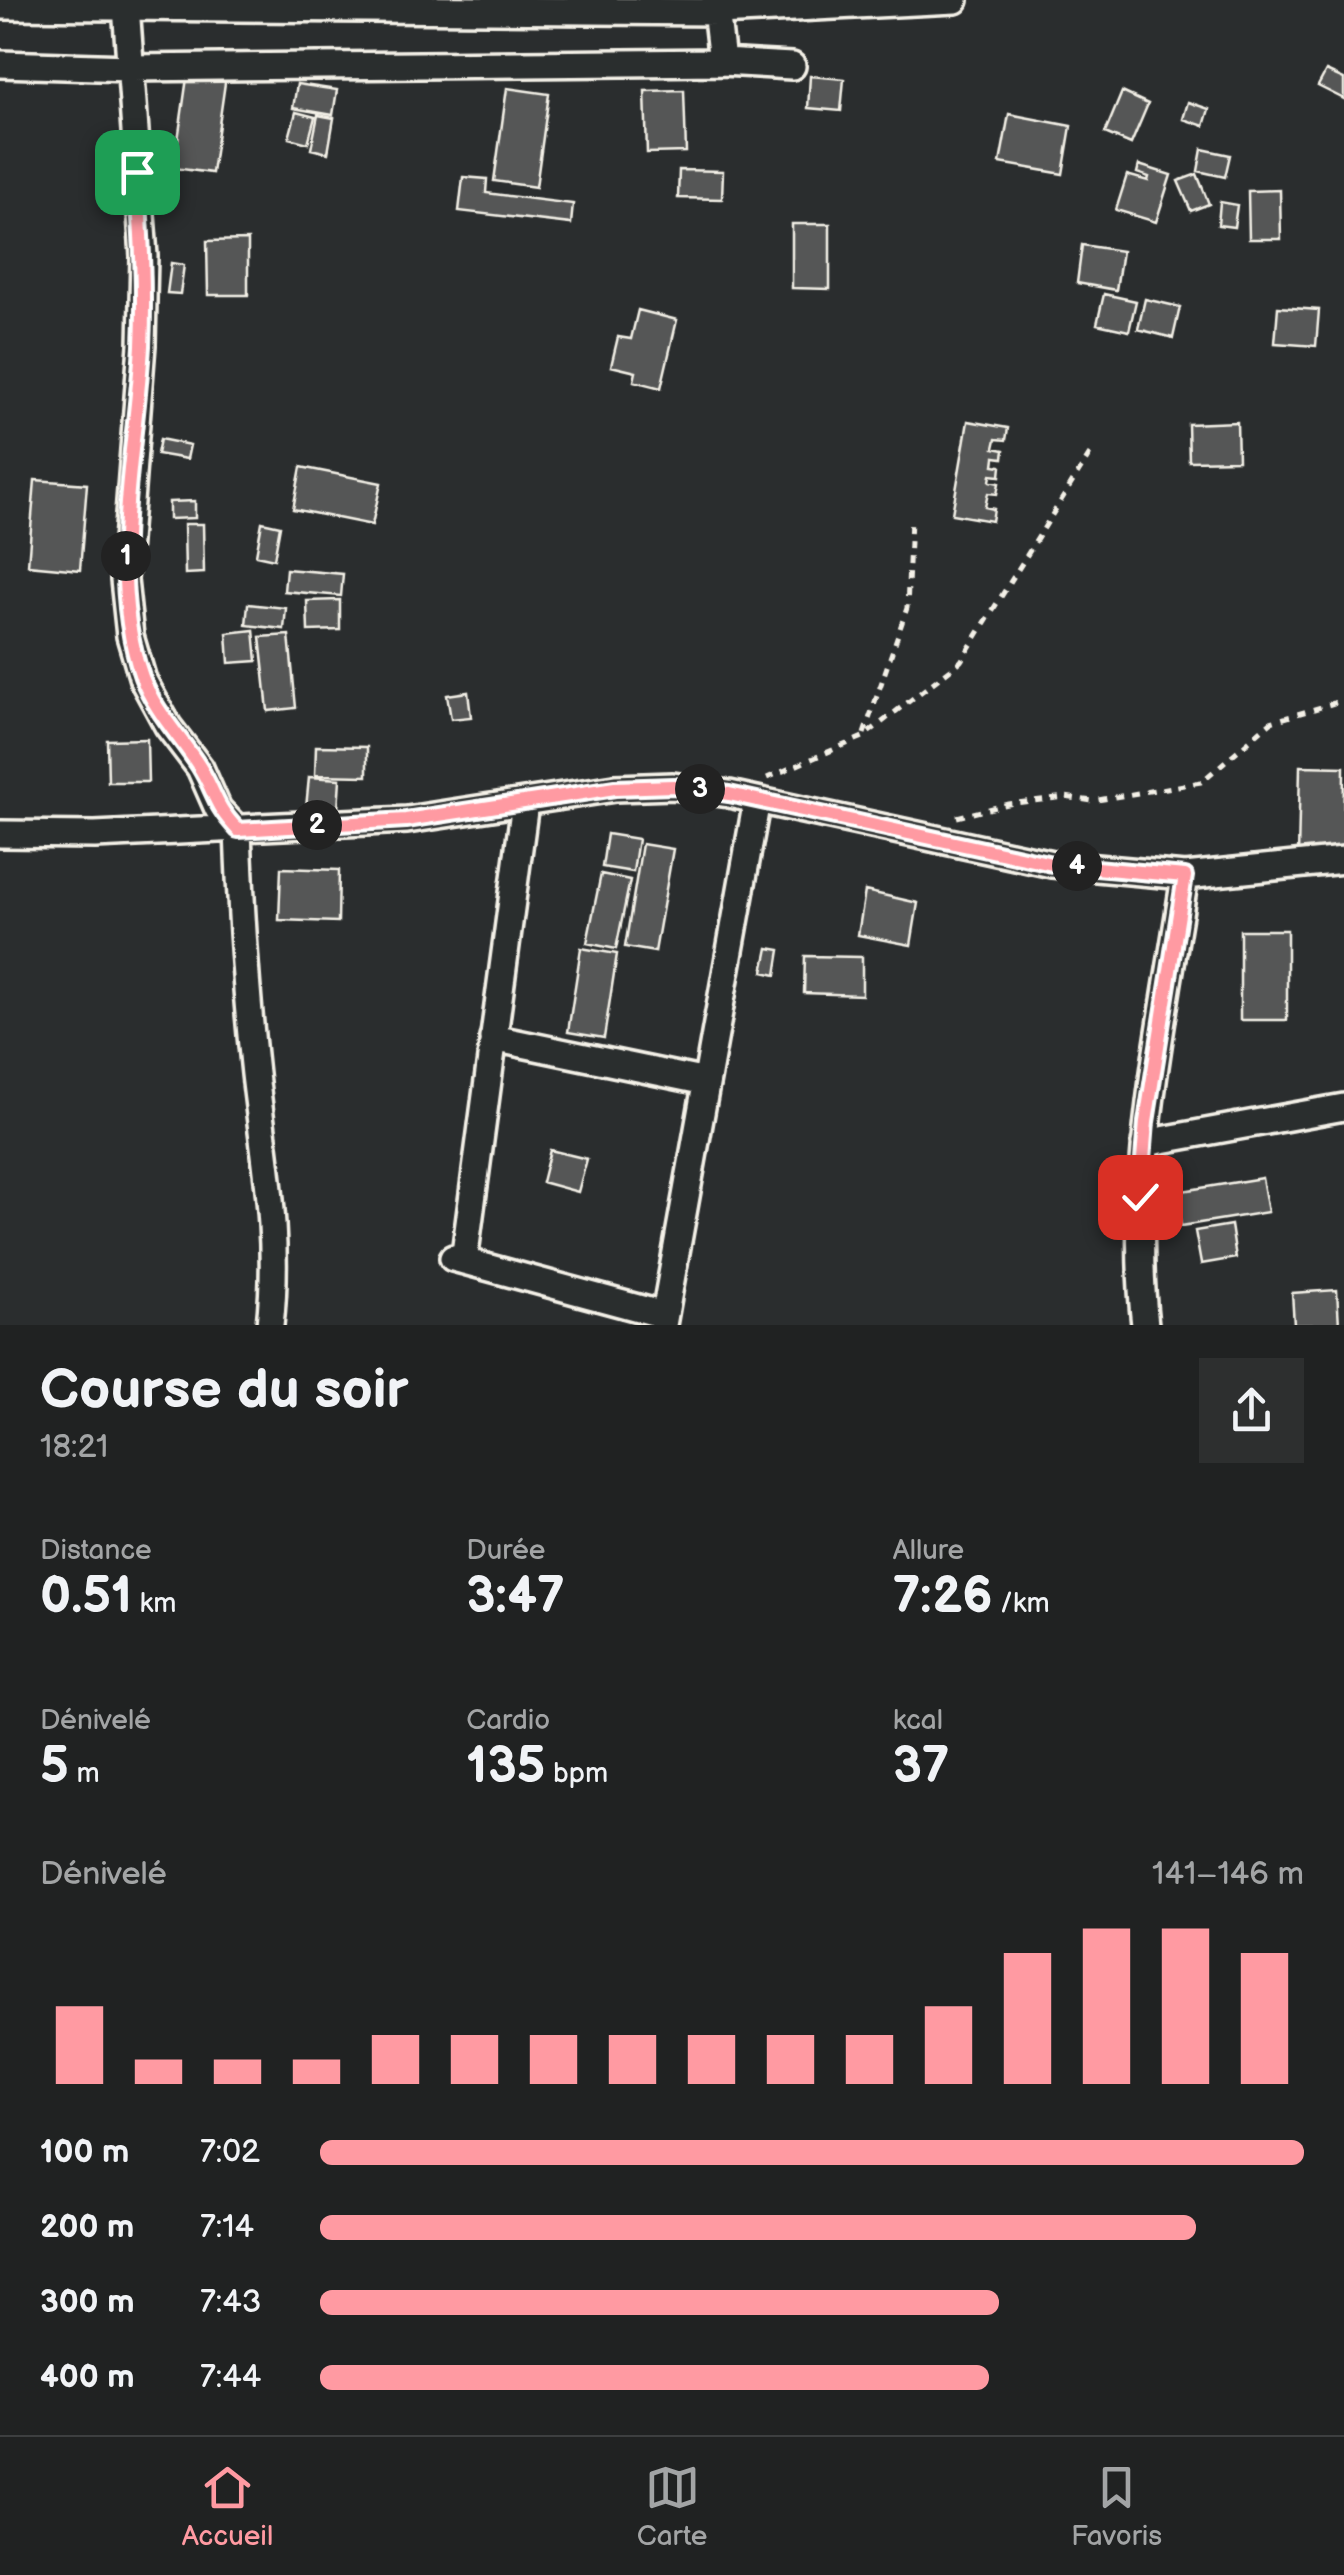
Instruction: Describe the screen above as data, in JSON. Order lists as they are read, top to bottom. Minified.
{"page":{"pins":["1","3","2","4"],"heading":["Course du soir","18:21"],"stats":[["Distance","0.51 km"],["Durée","3:47"],["Allure","7:26 /km"],["Dénivelé","5 m"],["Cardio","135 bpm"],["kcal","37"]],"chart":["Dénivelé","141–146 m"],"list":[{"name":"100 m","note":"7:02"},{"name":"200 m","note":"7:14"},{"name":"300 m","note":"7:43"},{"name":"400 m","note":"7:44"}],"tabs":["Accueil","Carte","Favoris"]}}
